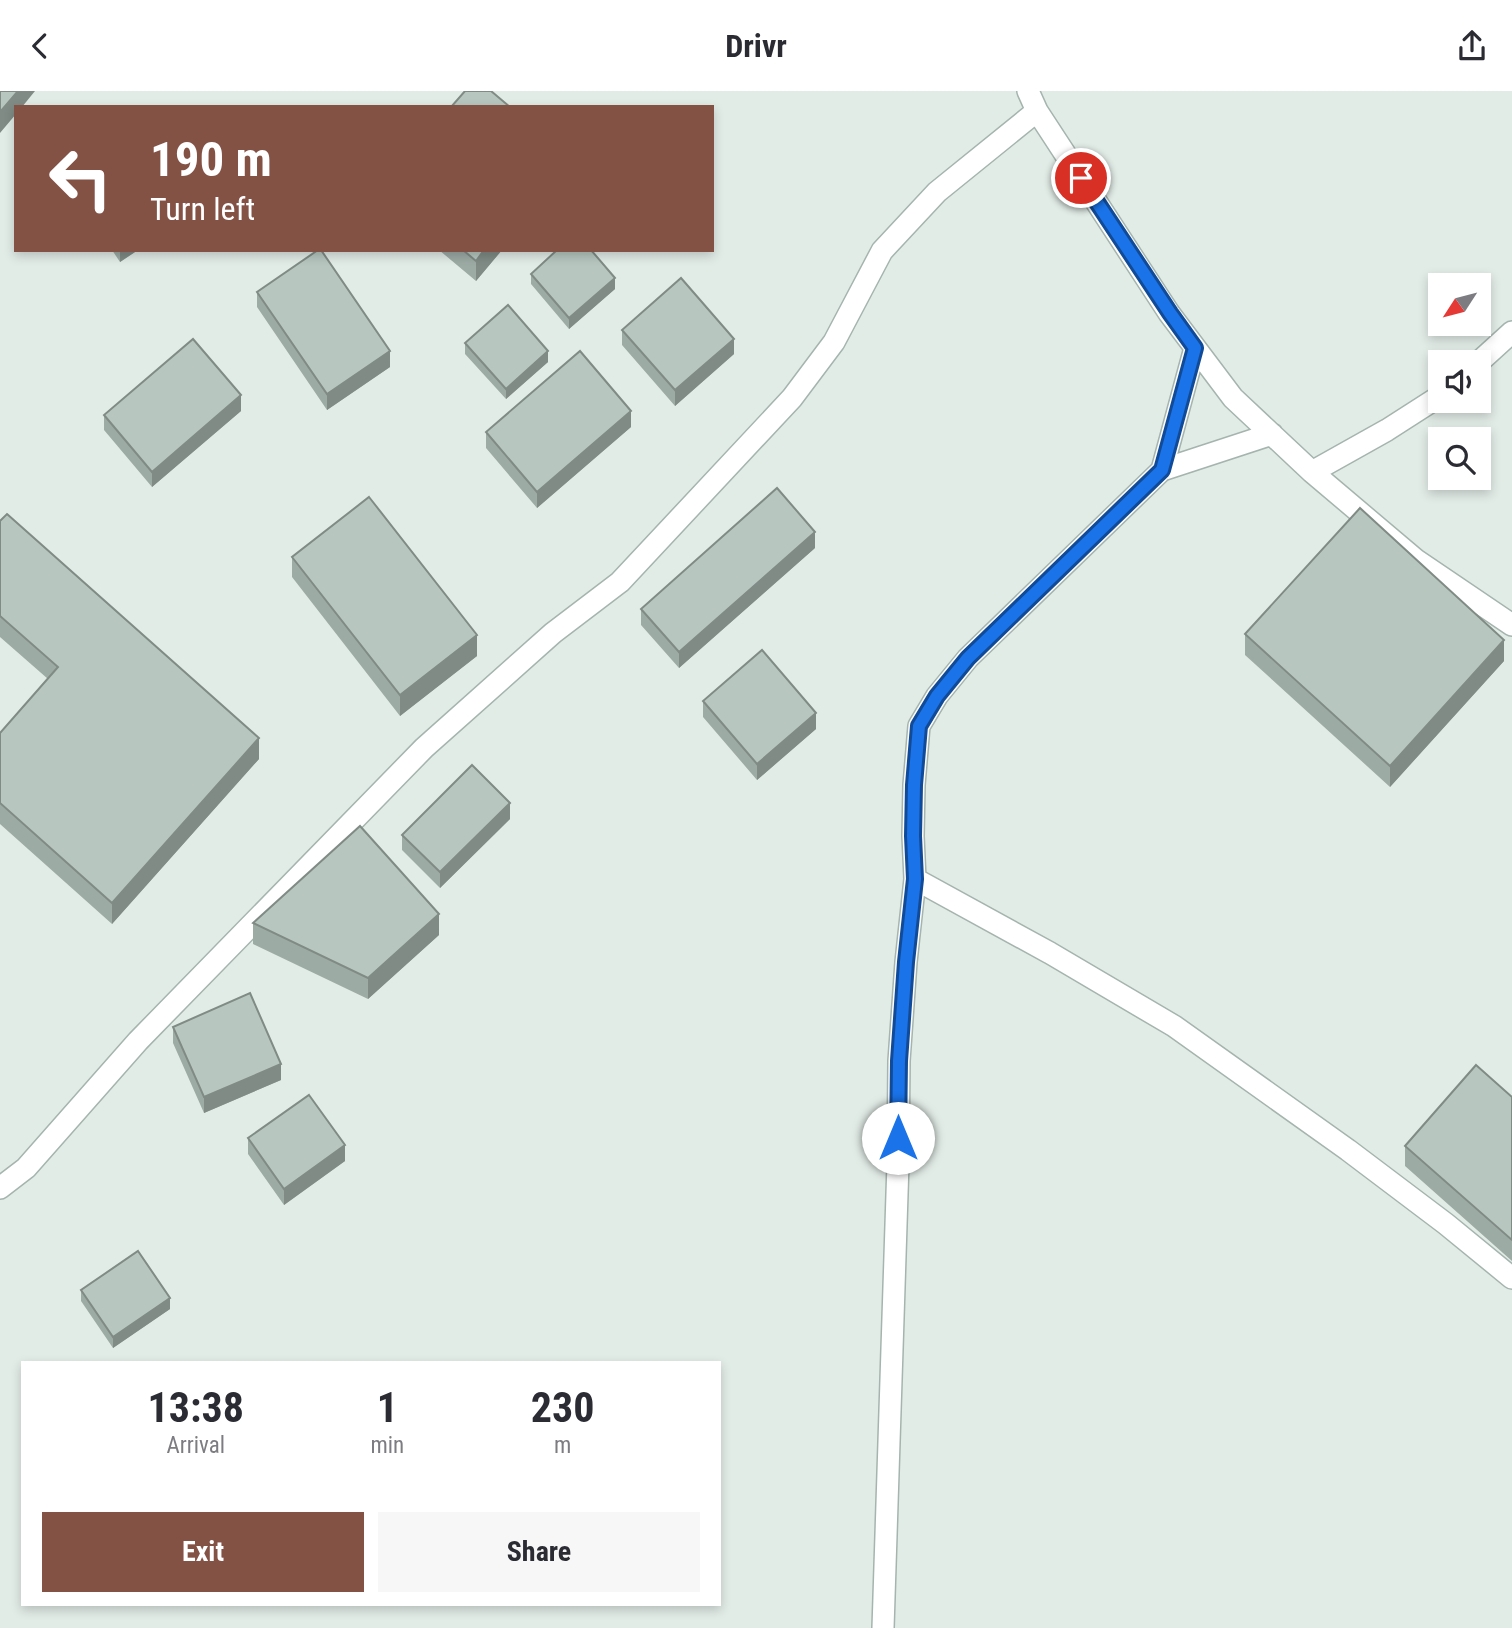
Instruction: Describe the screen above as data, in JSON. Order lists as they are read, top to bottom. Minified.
{"north":"bottom left","page":{"header":"Drivr","turn":["190 m","Turn left"],"eta":["13:38","Arrival","1","min","230","m"],"buttons":["Exit","Share"]}}
